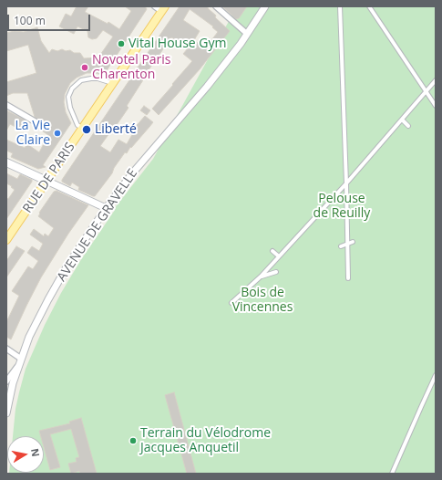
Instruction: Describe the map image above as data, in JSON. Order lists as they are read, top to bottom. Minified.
{"streets":{"main road":["RUE DE PARIS"],"street":["AVENUE DE GRAVELLE"]},"parks":["Pelouse de Reuilly","Bois de Vincennes"],"places":["Vital House Gym","Novotel Paris Charenton","Liberté","La Vie Claire","Terrain du Vélodrome Jacques Anquetil"],"scale_bar":"100 m","north":"right"}
